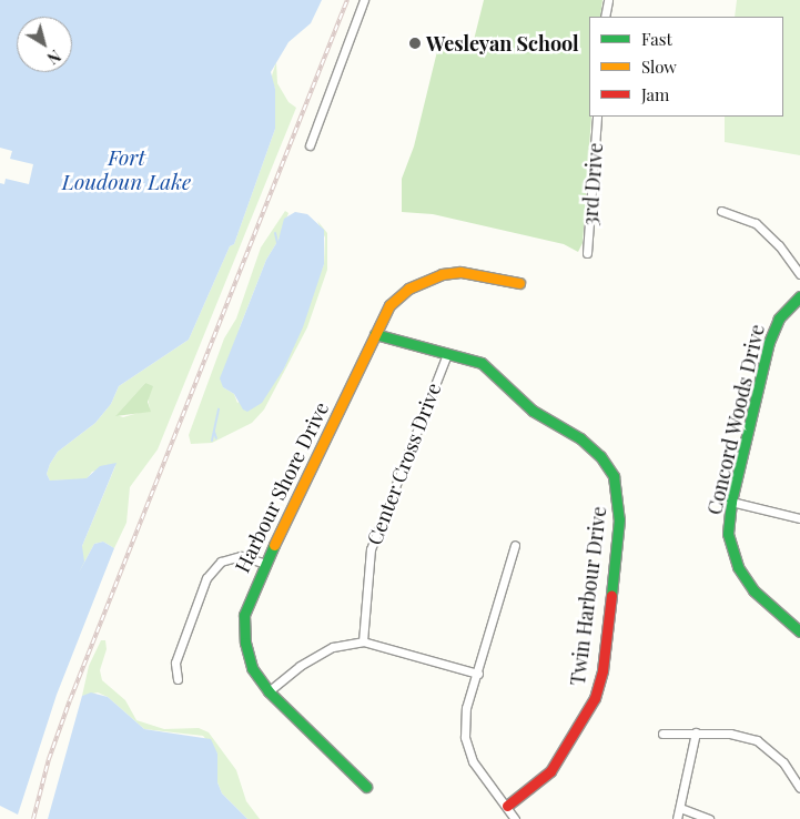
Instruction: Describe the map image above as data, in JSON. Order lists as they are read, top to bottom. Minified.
{"streets":{"street":["3rd Drive","Concord Woods Drive","Center Cross Drive","Harbour Shore Drive","Twin Harbour Drive"]},"crossings":[["Center Cross Drive","Twin Harbour Drive"],["Harbour Shore Drive","Twin Harbour Drive"]],"water":["Fort Loudoun Lake"],"places":["Wesleyan School"],"legend":["Fast","Slow","Jam"],"north":"bottom right"}
